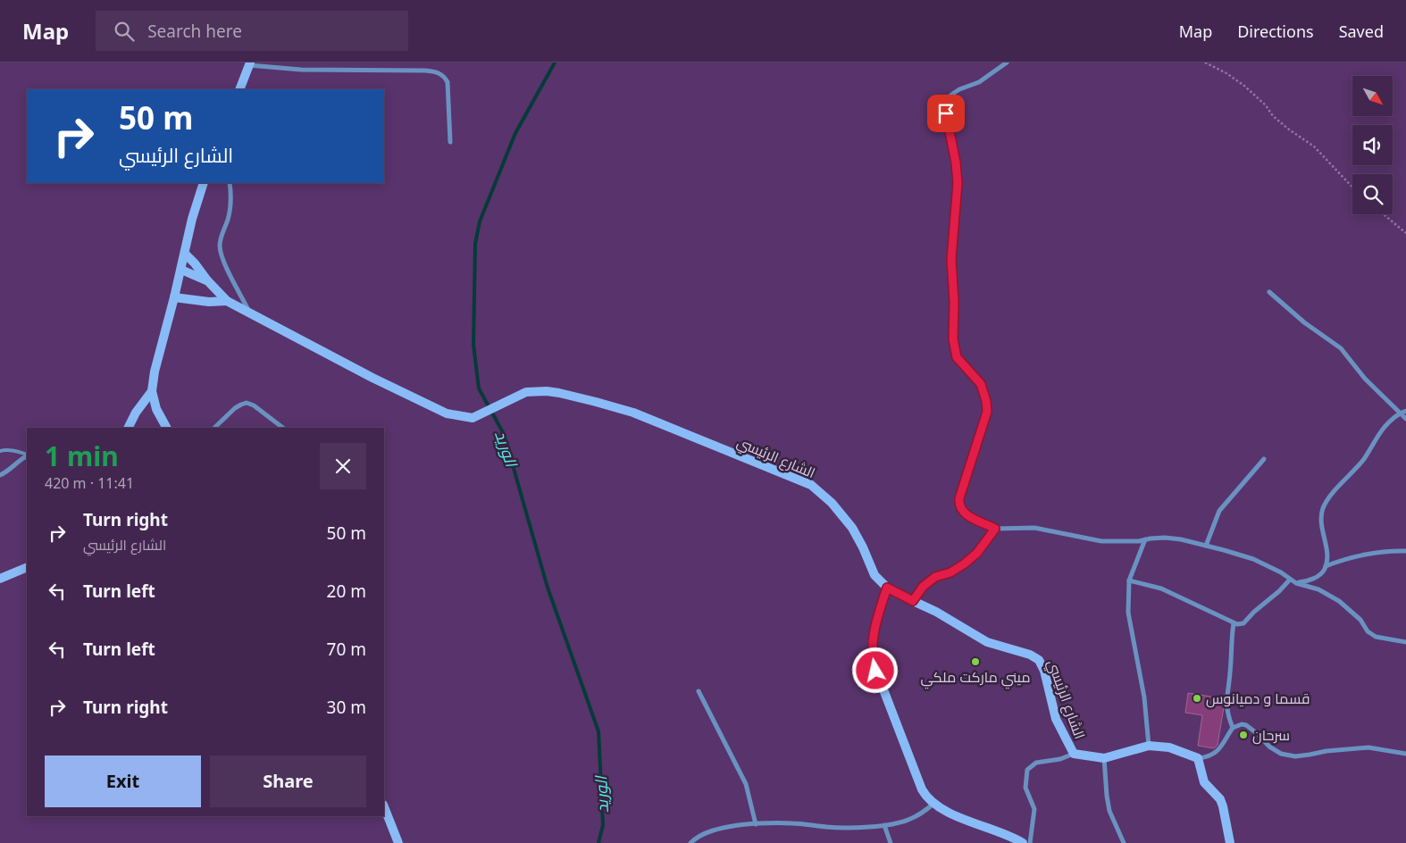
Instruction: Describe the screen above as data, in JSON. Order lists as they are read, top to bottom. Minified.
{"streets":{"street":["الشارع الرئيسي"]},"water":["الوريد"],"places":["ميني ماركت ملكي","قسما و دميانوس","سرحان"],"north":"bottom right","page":{"header":"Map","search":"Search here","nav":["Map","Directions","Saved"],"turn":["50 m","الشارع الرئيسي"],"heading":["1 min","420 m · 11:41"],"list":[{"name":"Turn right","note":"الشارع الرئيسي","value":"50 m"},{"name":"Turn left","value":"20 m"},{"name":"Turn left","value":"70 m"},{"name":"Turn right","value":"30 m"}],"buttons":["Exit","Share"]}}
